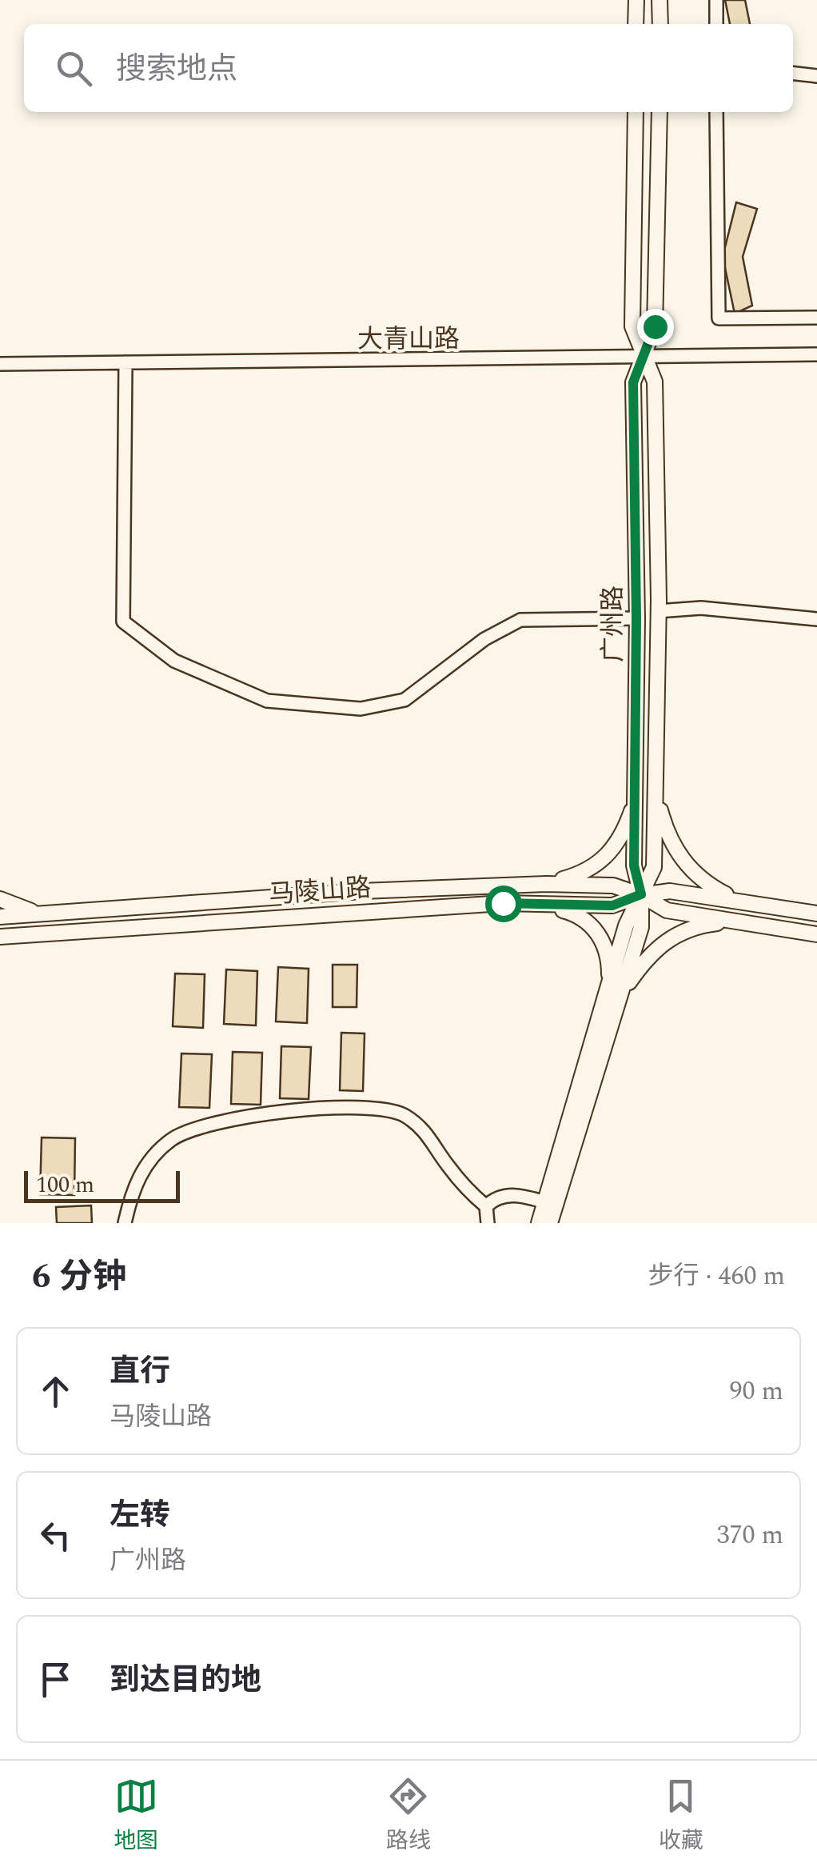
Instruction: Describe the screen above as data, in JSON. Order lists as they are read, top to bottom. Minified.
{"streets":{"main road":["广州路","马陵山路"],"street":["大青山路"]},"crossings":[["大青山路","广州路"],["广州路","马陵山路"]],"scale_bar":"100 m","page":{"search":"搜索地点","scale":"100 m","heading":["6 分钟","步行 · 460 m"],"list":[["直行","马陵山路","90 m"],["左转","广州路","370 m"],"到达目的地"],"nav":["地图","路线","收藏"]}}
